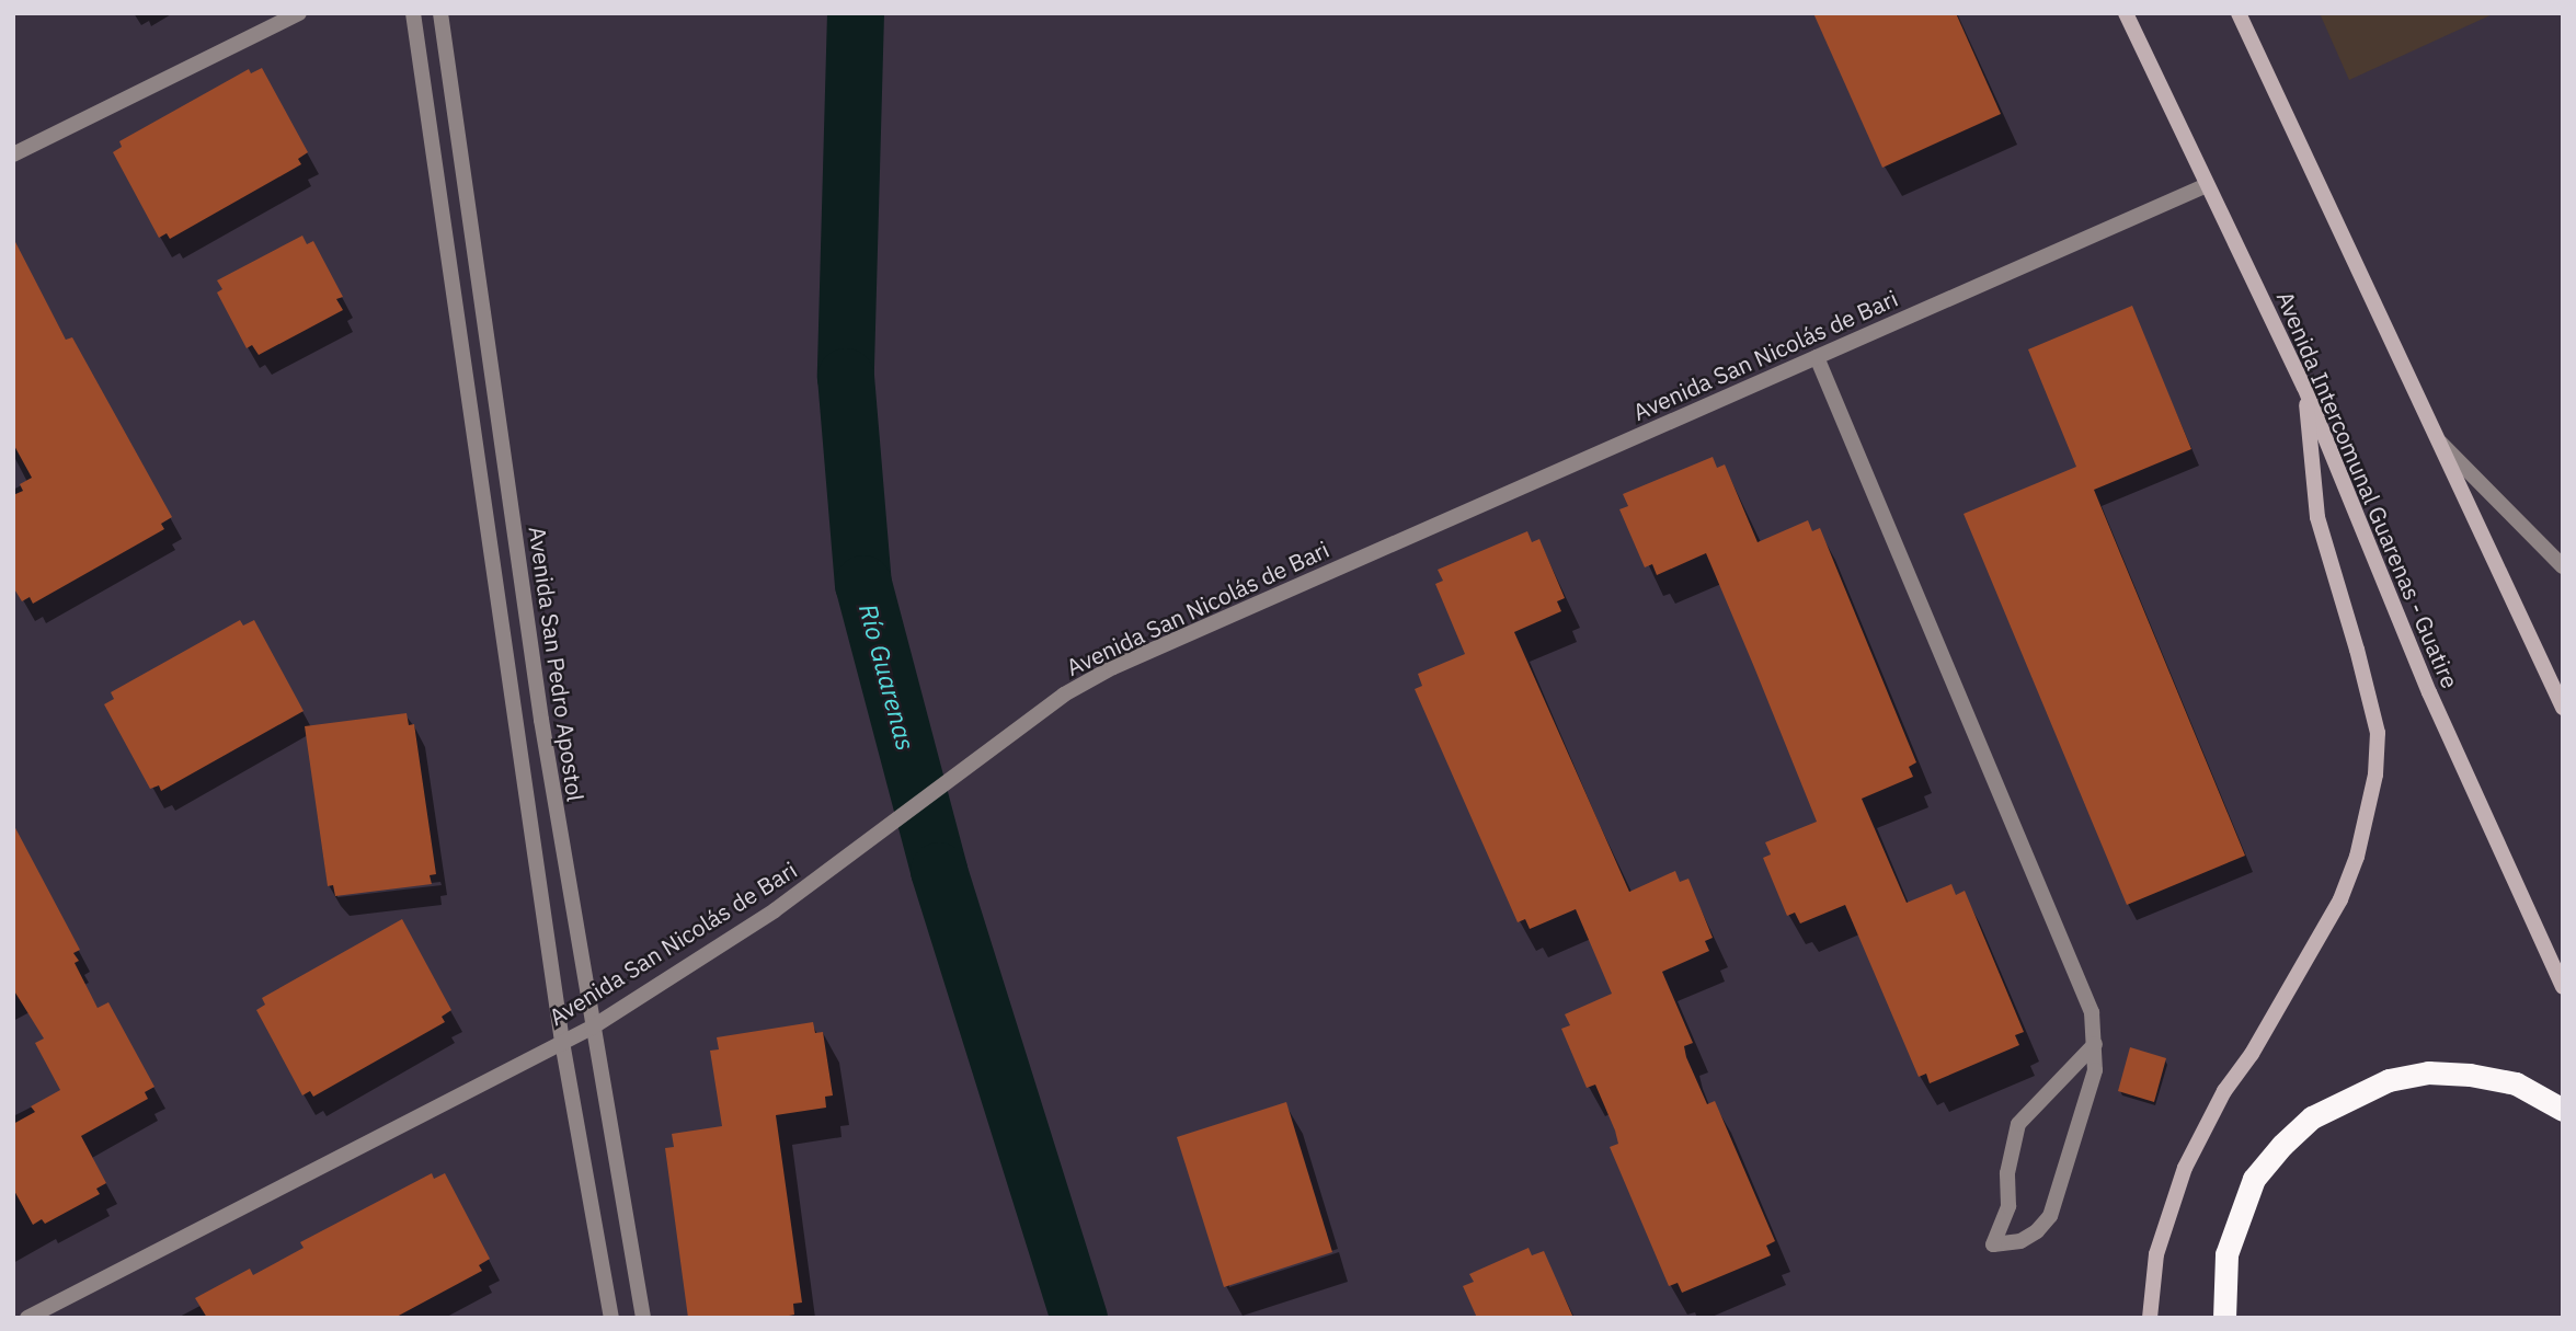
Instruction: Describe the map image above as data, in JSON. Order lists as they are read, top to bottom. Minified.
{"streets":{"main road":["Avenida Intercomunal Guarenas - Guatire"],"street":["Avenida San Nicolás de Bari","Avenida San Pedro Apostol"]},"crossings":[["Avenida San Nicolás de Bari","Avenida Intercomunal Guarenas - Guatire"],["Avenida San Nicolás de Bari","Avenida San Pedro Apostol"]],"water":["Río Guarenas"]}
